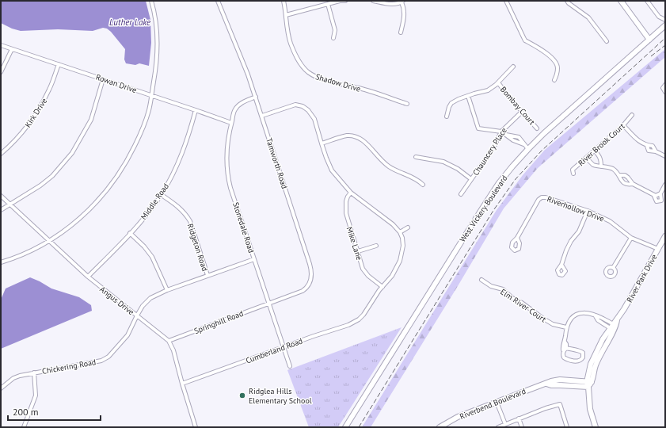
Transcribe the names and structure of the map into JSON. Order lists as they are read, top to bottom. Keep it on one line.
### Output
{"streets":{"main road":["West Vickery Boulevard","River Park Drive","Riverbend Boulevard"],"street":["Shadow Drive","Rowan Drive","Bombay Court","Kirk Drive","River Brook Court","Chauncery Place","Tamworth Road","Middle Road","Riverhollow Drive","Stonedale Road","Mike Lane","Ridgeton Road","Angus Drive","Elm River Court","Springhill Road","Cumberland Road","Chickering Road"]},"crossings":[["Rowan Drive","Kirk Drive"],["Rowan Drive","Middle Road"],["Rowan Drive","Stonedale Road"],["Bombay Court","Chauncery Place"],["Tamworth Road","Stonedale Road"],["Tamworth Road","Springhill Road"],["Middle Road","Ridgeton Road"],["Middle Road","Angus Drive"],["Riverhollow Drive","River Park Drive"],["Stonedale Road","Springhill Road"],["Stonedale Road","Cumberland Road"],["Stonedale Road","Chickering Road"],["Mike Lane","Cumberland Road"],["Ridgeton Road","Chickering Road"],["River Park Drive","Riverbend Boulevard"],["Angus Drive","Springhill Road"],["Angus Drive","Cumberland Road"],["Angus Drive","Chickering Road"]],"water":["Luther Lake"],"places":["Ridglea Hills Elementary School"],"scale_bar":"200 m"}
